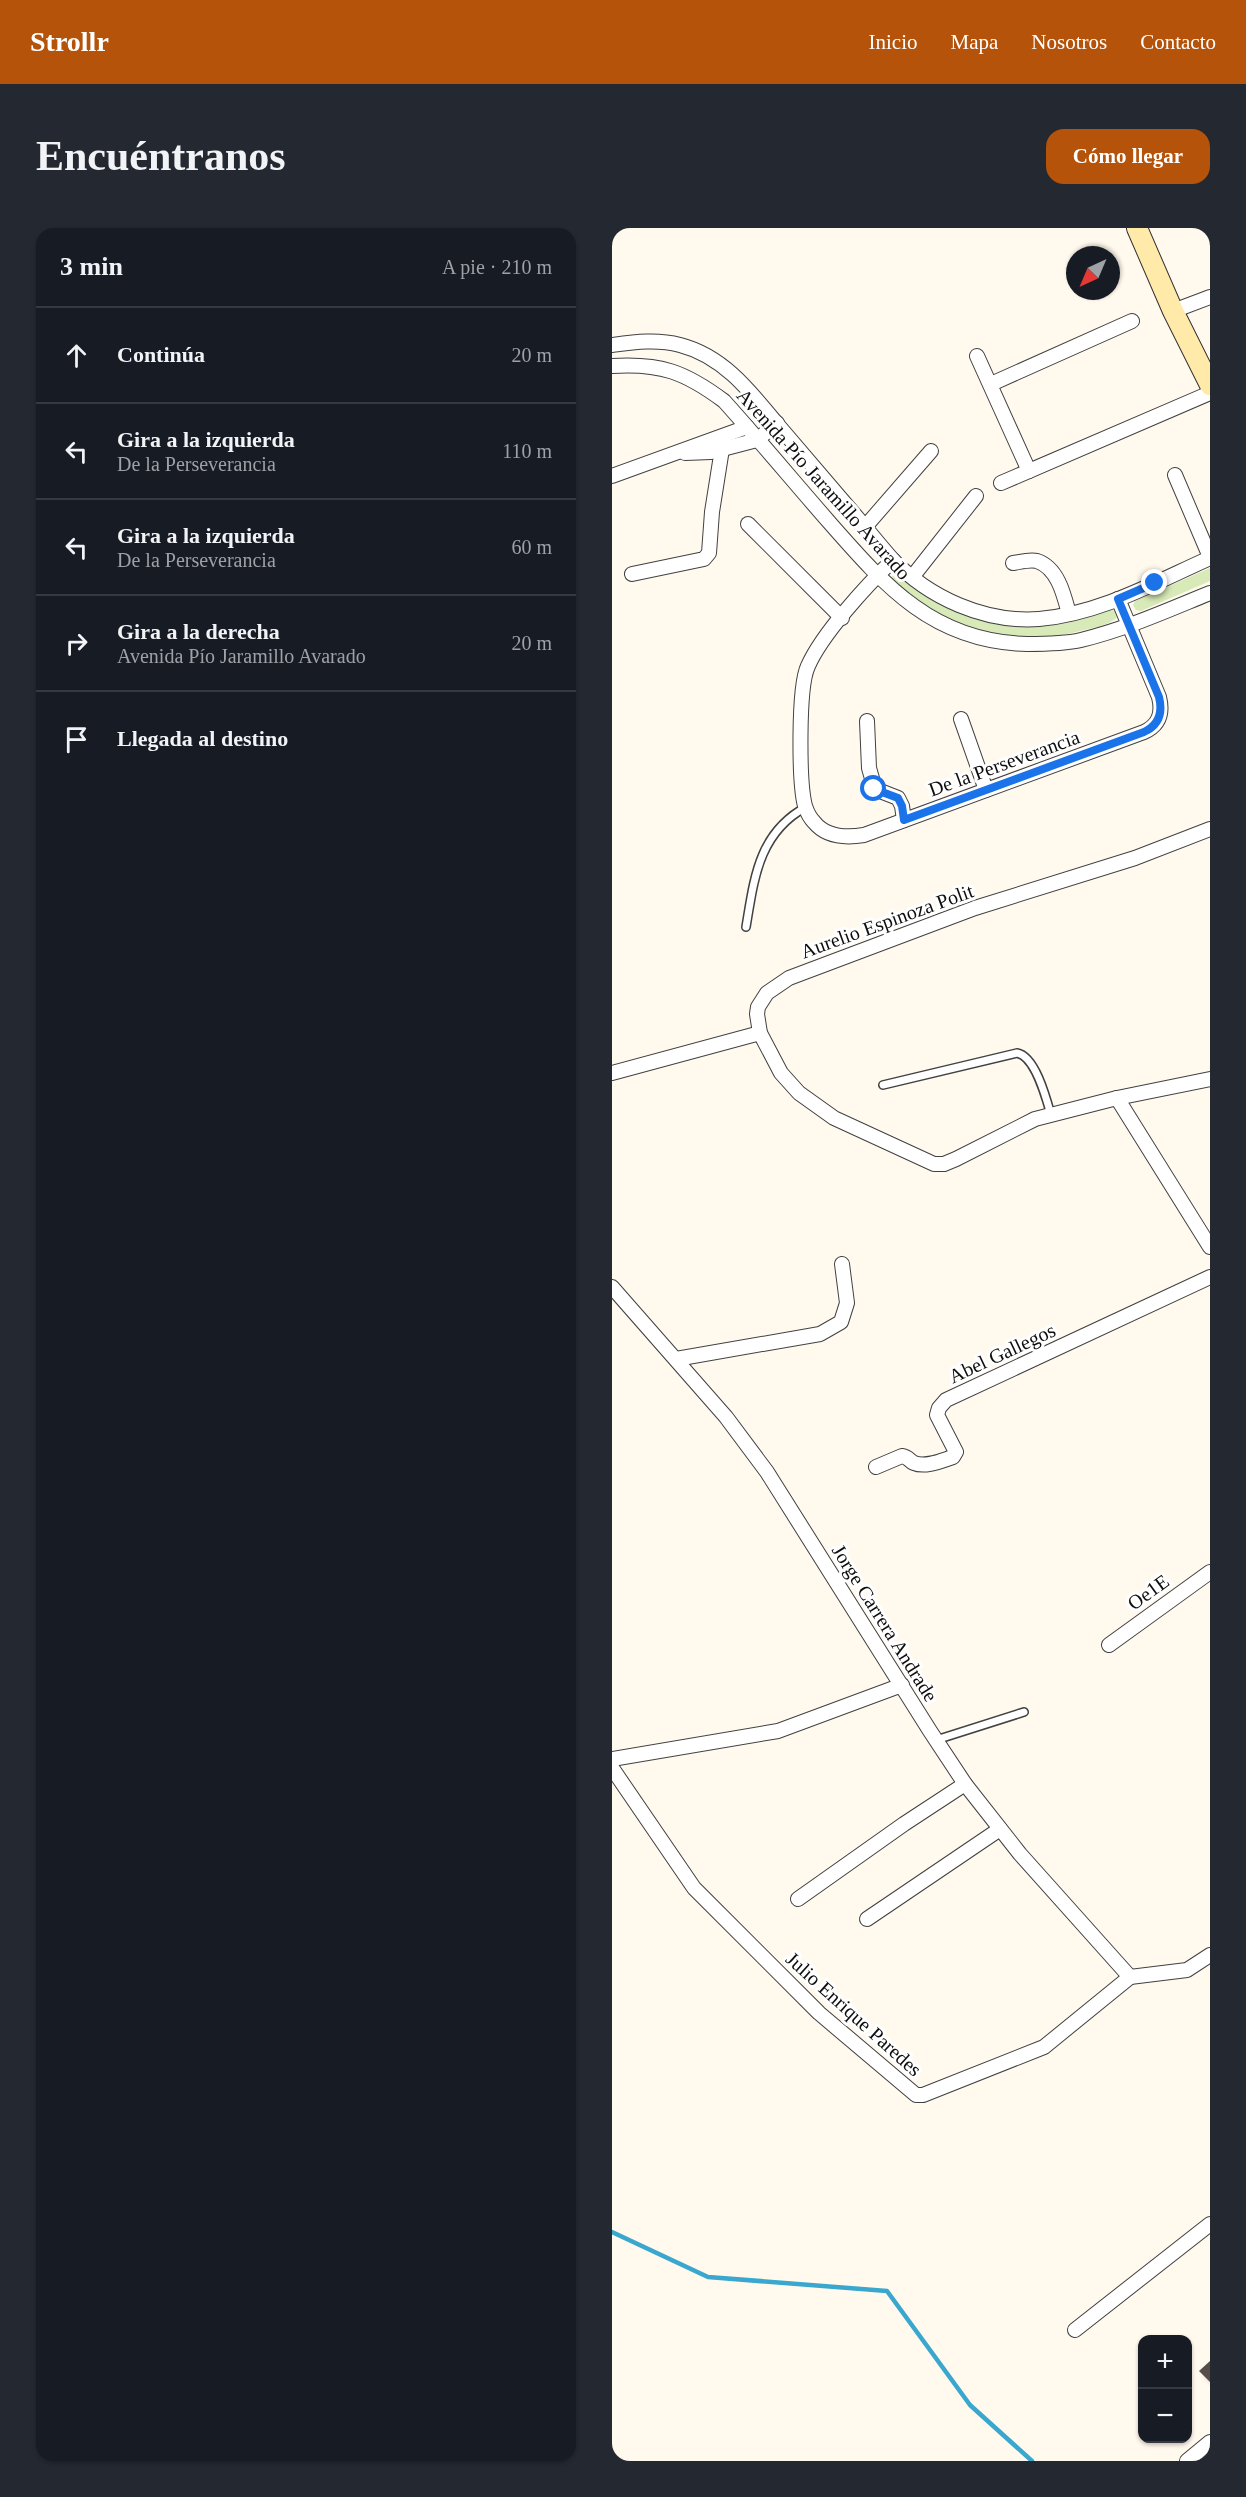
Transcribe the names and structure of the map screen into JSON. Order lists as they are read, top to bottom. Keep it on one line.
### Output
{"streets":{"street":["Avenida Pío Jaramillo Avarado","De la Perseverancia","Aurelio Espinoza Polit","Abel Gallegos","Oe1E","Jorge Carrera Andrade","Julio Enrique Paredes"]},"crossings":[["Avenida Pío Jaramillo Avarado","De la Perseverancia"],["Jorge Carrera Andrade","Julio Enrique Paredes"]],"north":"bottom left","page":{"header":"Strollr","nav":["Inicio","Mapa","Nosotros","Contacto"],"buttons":"Cómo llegar","title":"Encuéntranos","heading":["3 min","A pie · 210 m"],"list":[["Continúa","20 m"],["Gira a la izquierda","De la Perseverancia","110 m"],["Gira a la izquierda","De la Perseverancia","60 m"],["Gira a la derecha","Avenida Pío Jaramillo Avarado","20 m"],"Llegada al destino"],"map_buttons":["+","−"]}}
